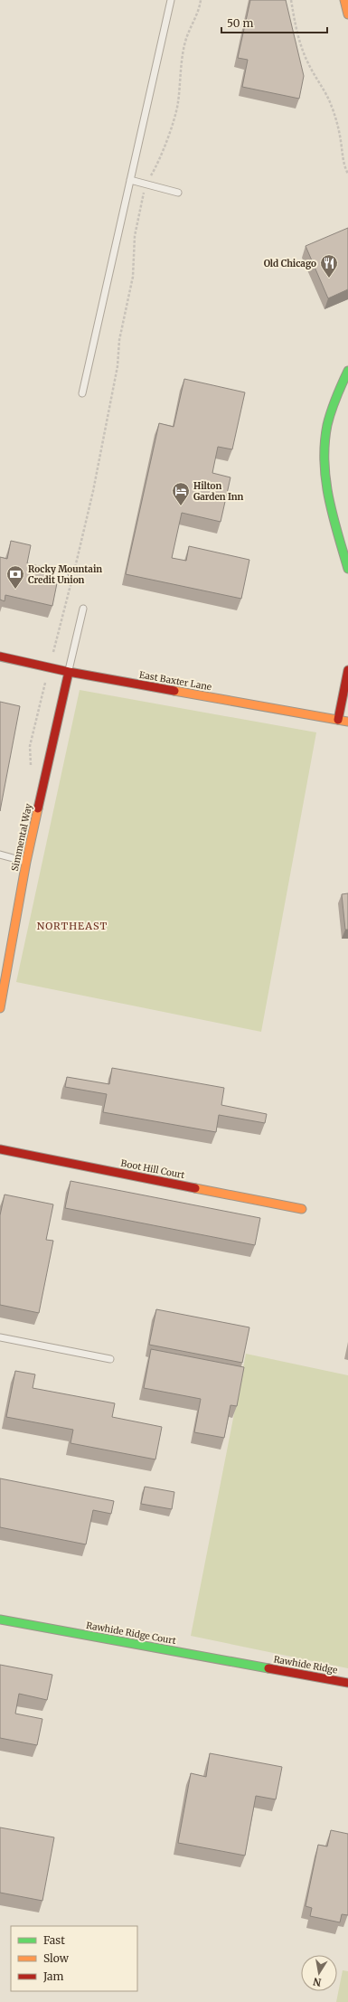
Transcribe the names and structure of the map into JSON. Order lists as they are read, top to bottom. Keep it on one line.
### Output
{"streets":{"street":["East Baxter Lane","Simmental Way","Boot Hill Court","Rawhide Ridge Court","Rawhide Ridge"]},"crossings":[["East Baxter Lane","Simmental Way"],["Rawhide Ridge Court","Rawhide Ridge"]],"districts":["NORTHEAST"],"places":{"restaurant":["Old Chicago"],"hotel":["Hilton Garden Inn"],"bank":["Rocky Mountain Credit Union"]},"legend":["Fast","Slow","Jam"],"scale_bar":"50 m","north":"bottom"}
